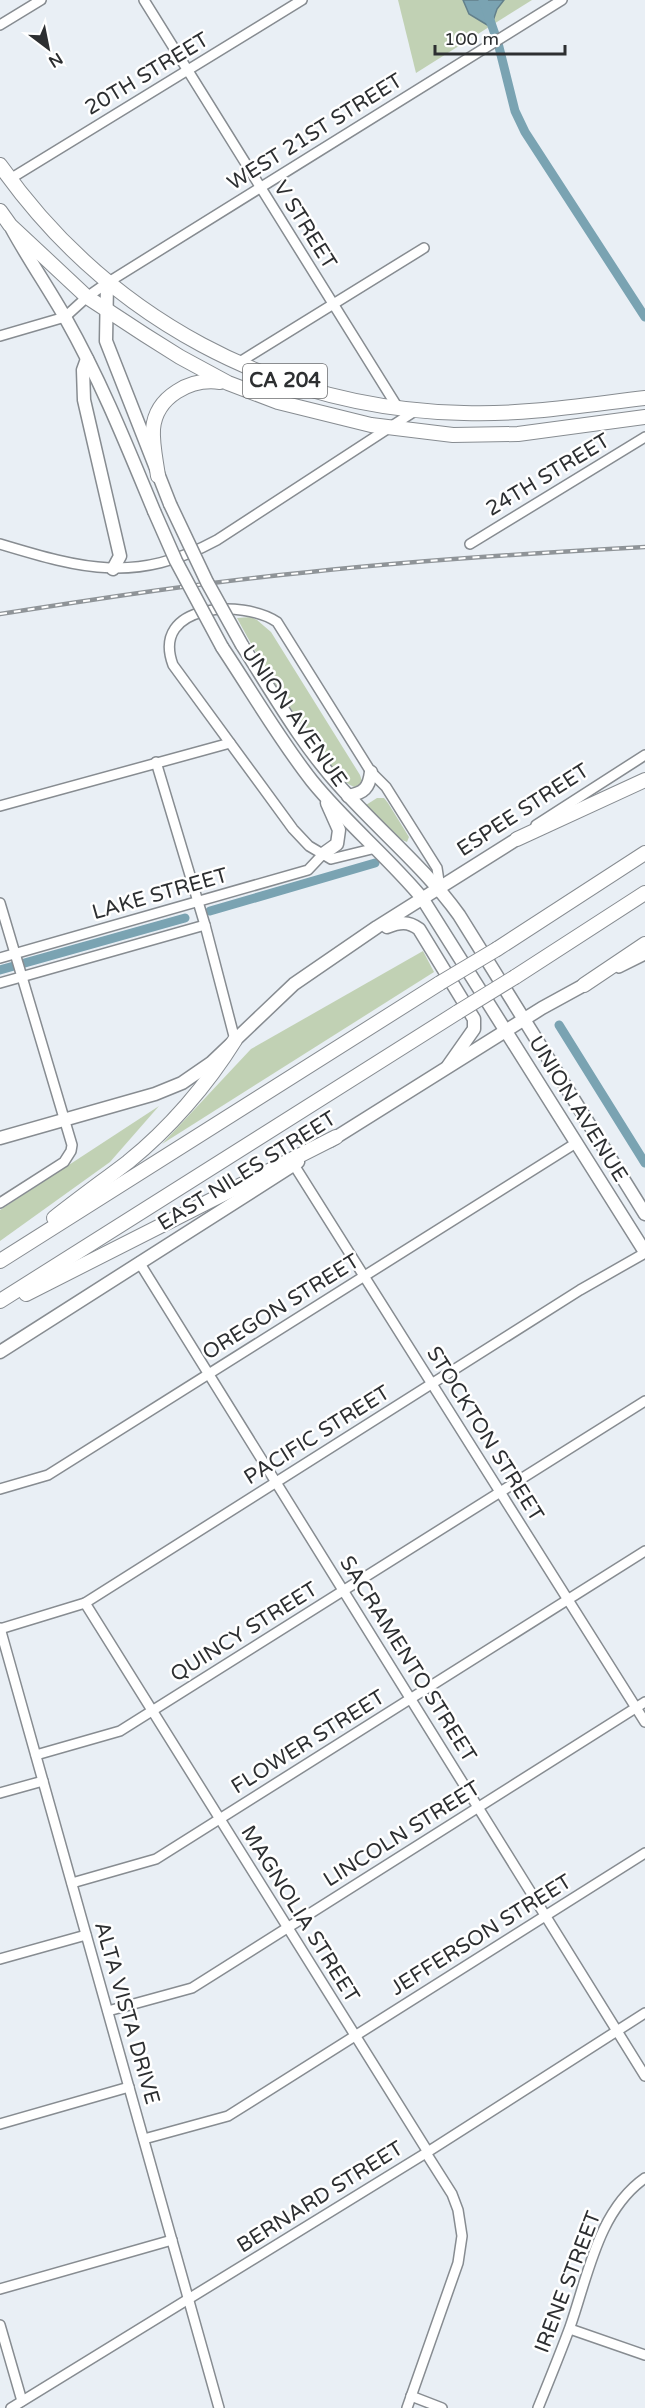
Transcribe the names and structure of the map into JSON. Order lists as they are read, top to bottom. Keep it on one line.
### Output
{"streets":{"highway":["CA 204"],"main road":["UNION AVENUE","ESPEE STREET","EAST NILES STREET"],"street":["20TH STREET","WEST 21ST STREET","V STREET","24TH STREET","LAKE STREET","OREGON STREET","STOCKTON STREET","PACIFIC STREET","QUINCY STREET","SACRAMENTO STREET","FLOWER STREET","LINCOLN STREET","MAGNOLIA STREET","JEFFERSON STREET","ALTA VISTA DRIVE","BERNARD STREET","IRENE STREET"]},"crossings":[["20TH STREET","V STREET"],["20TH STREET","CA 204"],["WEST 21ST STREET","V STREET"],["WEST 21ST STREET","CA 204"],["WEST 21ST STREET","UNION AVENUE"],["V STREET","CA 204"],["CA 204","UNION AVENUE"],["UNION AVENUE","ESPEE STREET"],["UNION AVENUE","EAST NILES STREET"],["UNION AVENUE","OREGON STREET"],["UNION AVENUE","PACIFIC STREET"],["EAST NILES STREET","STOCKTON STREET"],["EAST NILES STREET","SACRAMENTO STREET"],["OREGON STREET","STOCKTON STREET"],["OREGON STREET","SACRAMENTO STREET"],["STOCKTON STREET","PACIFIC STREET"],["STOCKTON STREET","QUINCY STREET"],["STOCKTON STREET","FLOWER STREET"],["STOCKTON STREET","LINCOLN STREET"],["PACIFIC STREET","SACRAMENTO STREET"],["PACIFIC STREET","MAGNOLIA STREET"],["PACIFIC STREET","ALTA VISTA DRIVE"],["QUINCY STREET","SACRAMENTO STREET"],["QUINCY STREET","MAGNOLIA STREET"],["QUINCY STREET","ALTA VISTA DRIVE"],["SACRAMENTO STREET","FLOWER STREET"],["SACRAMENTO STREET","LINCOLN STREET"],["SACRAMENTO STREET","JEFFERSON STREET"],["SACRAMENTO STREET","BERNARD STREET"],["FLOWER STREET","MAGNOLIA STREET"],["FLOWER STREET","ALTA VISTA DRIVE"],["LINCOLN STREET","MAGNOLIA STREET"],["LINCOLN STREET","ALTA VISTA DRIVE"],["MAGNOLIA STREET","JEFFERSON STREET"],["MAGNOLIA STREET","BERNARD STREET"],["JEFFERSON STREET","ALTA VISTA DRIVE"],["ALTA VISTA DRIVE","BERNARD STREET"]],"scale_bar":"100 m","north":"bottom right"}
